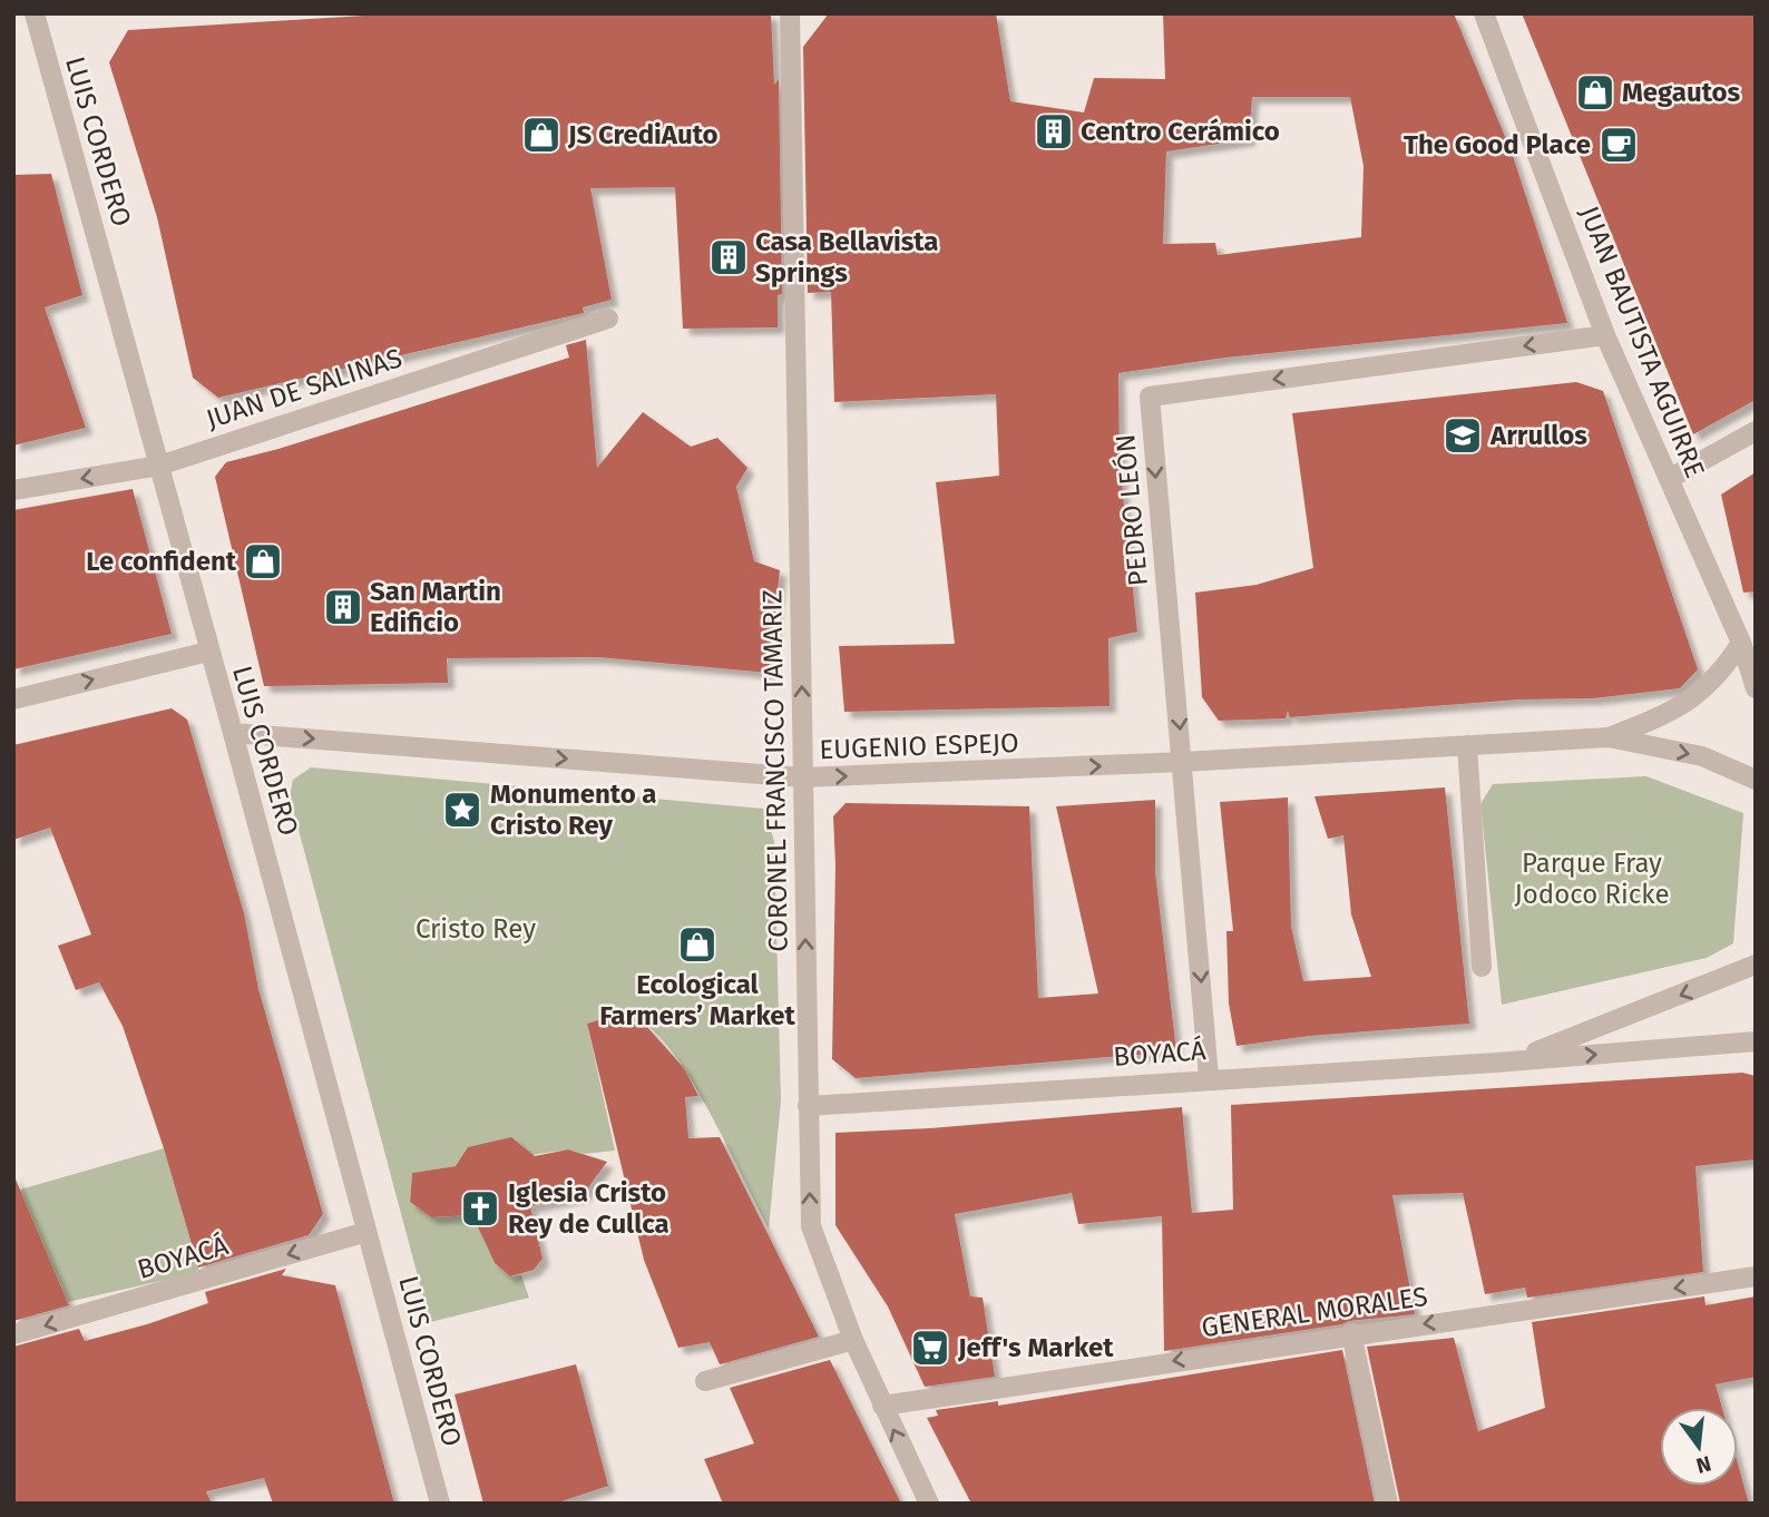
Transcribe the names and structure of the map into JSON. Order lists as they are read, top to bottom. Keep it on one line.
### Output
{"streets":{"street":["LUIS CORDERO","JUAN BAUTISTA AGUIRRE","JUAN DE SALINAS","PEDRO LEÓN","EUGENIO ESPEJO","CORONEL FRANCISCO TAMARIZ","BOYACÁ","GENERAL MORALES"]},"crossings":[["LUIS CORDERO","JUAN DE SALINAS"],["LUIS CORDERO","EUGENIO ESPEJO"],["LUIS CORDERO","BOYACÁ"],["JUAN BAUTISTA AGUIRRE","PEDRO LEÓN"],["JUAN BAUTISTA AGUIRRE","EUGENIO ESPEJO"],["PEDRO LEÓN","EUGENIO ESPEJO"],["PEDRO LEÓN","BOYACÁ"],["EUGENIO ESPEJO","CORONEL FRANCISCO TAMARIZ"],["CORONEL FRANCISCO TAMARIZ","BOYACÁ"],["CORONEL FRANCISCO TAMARIZ","GENERAL MORALES"]],"one_way":["EUGENIO ESPEJO","CORONEL FRANCISCO TAMARIZ","GENERAL MORALES"],"parks":["Parque Fray Jodoco Ricke","Cristo Rey"],"places":{"shop":["Megautos","JS CrediAuto","Le confident","Ecological Farmers’ Market"],"building":["Centro Cerámico","Casa Bellavista Springs","San Martin Edificio"],"cafe":["The Good Place"],"school or university":["Arrullos"],"place":["Monumento a Cristo Rey"],"church":["Iglesia Cristo Rey de Cullca"],"supermarket":["Jeff's Market"]},"north":"bottom"}
